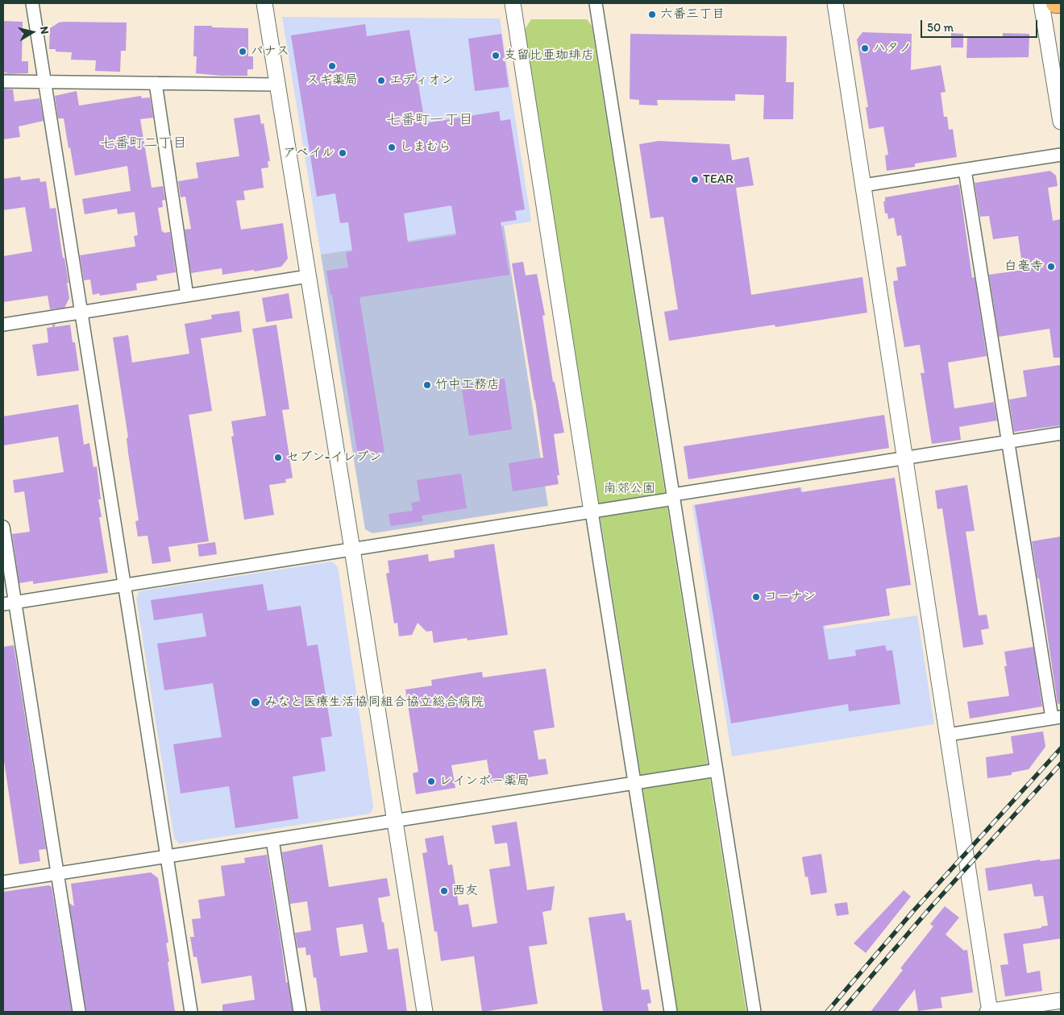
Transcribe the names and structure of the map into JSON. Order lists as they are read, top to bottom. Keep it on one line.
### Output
{"districts":["七番町一丁目","七番町二丁目"],"parks":["南郊公園"],"places":["六番三丁目","ハタノ","パナス","支留比亜珈琲店","スギ薬局","エディオン","しまむら","アベイル","TEAR","白毫寺","竹中工務店","セブン-イレブン","コーナン","みなと医療生活協同組合協立総合病院","レインボー薬局","西友"],"scale_bar":"50 m","north":"right"}
